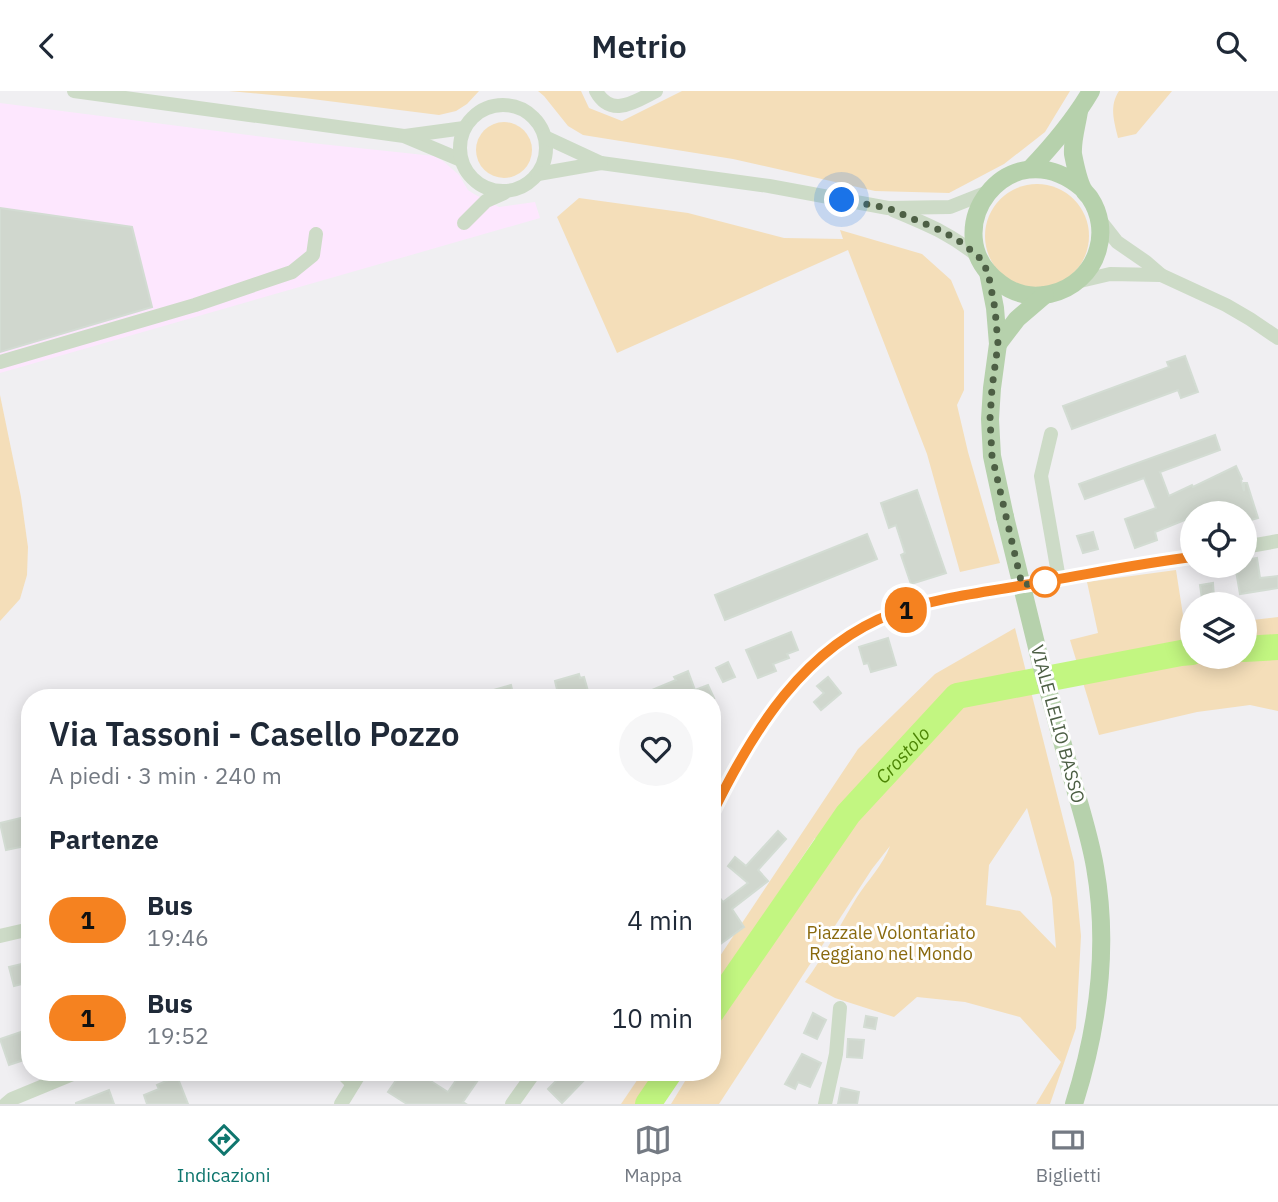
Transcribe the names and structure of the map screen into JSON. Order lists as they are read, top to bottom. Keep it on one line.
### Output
{"streets":{"main road":["VIALE LELIO BASSO"]},"water":["Crostolo"],"parks":["Piazzale Volontariato Reggiano nel Mondo"],"lines":["bus line 1"],"page":{"header":"Metrio","on_map":"1","heading":[["Via Tassoni - Casello Pozzo","A piedi · 3 min · 240 m"],"Partenze"],"list":[{"mark":"1","name":"Bus","note":"19:46","value":"4 min"},{"mark":"1","name":"Bus","note":"19:52","value":"10 min"}],"tabs":["Indicazioni","Mappa","Biglietti"]}}
